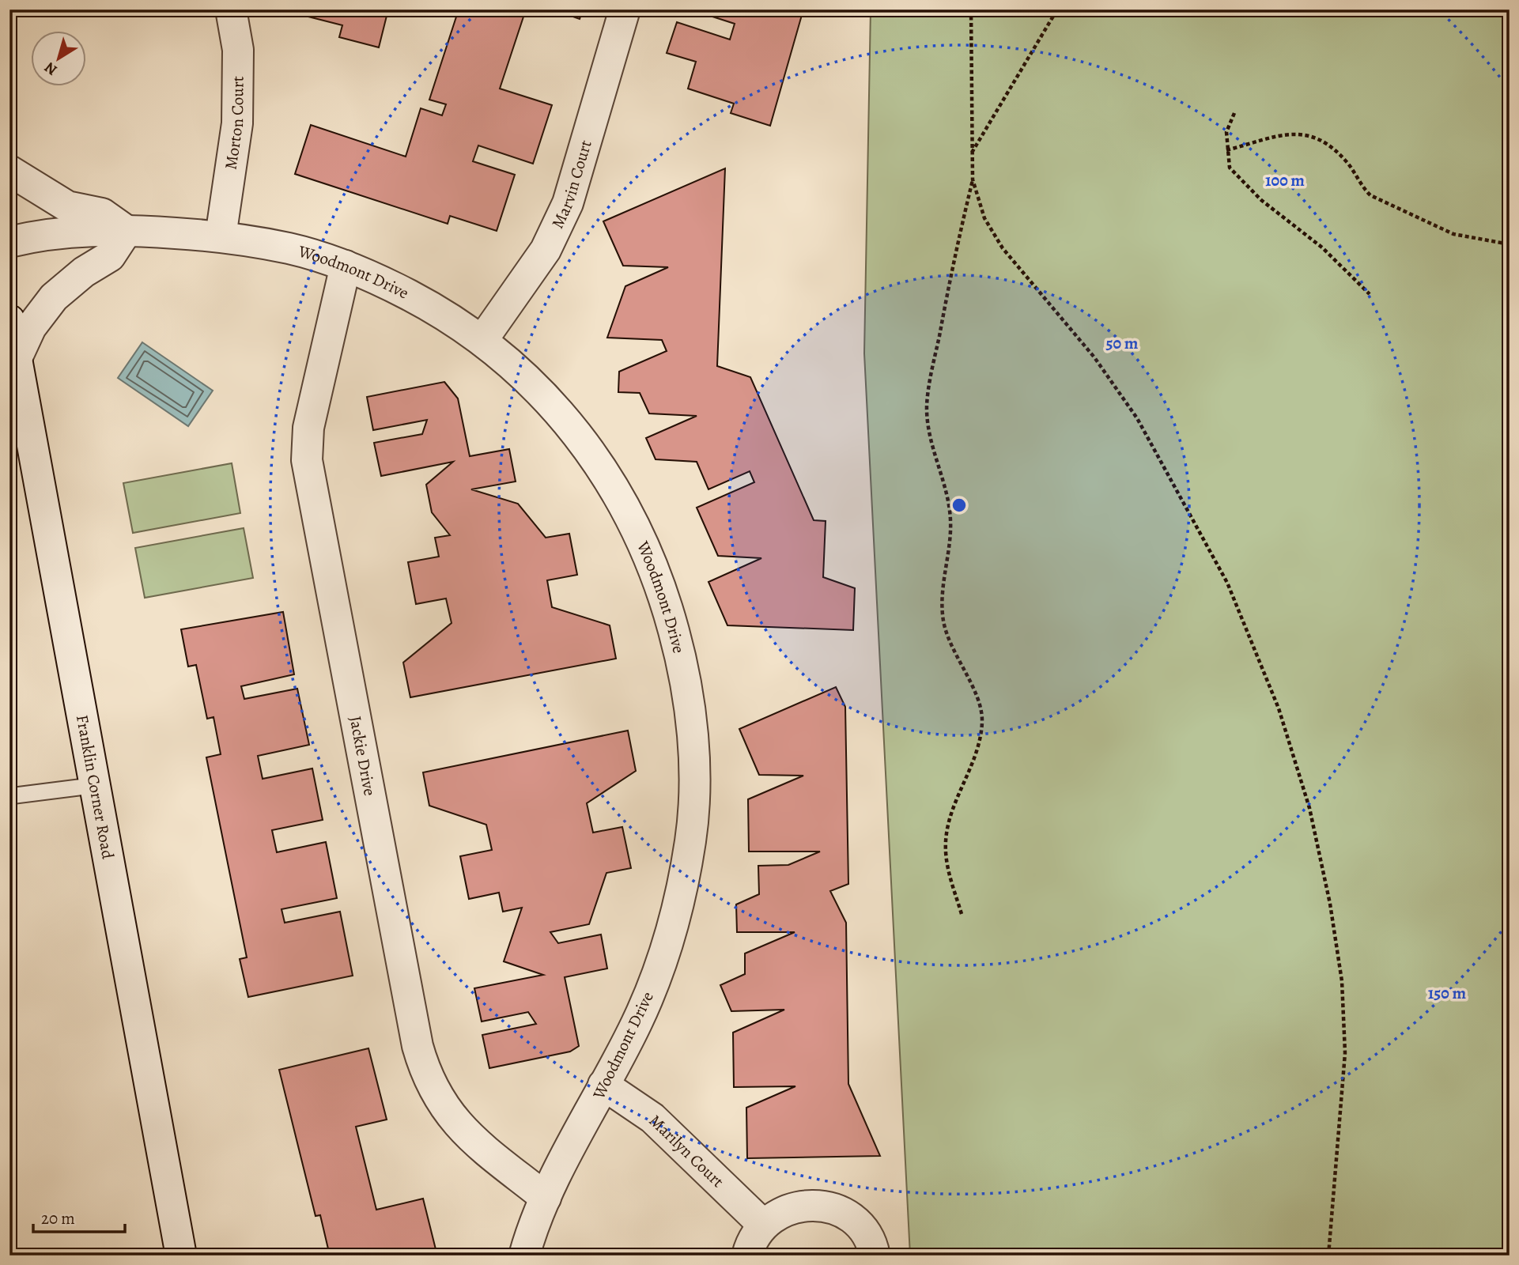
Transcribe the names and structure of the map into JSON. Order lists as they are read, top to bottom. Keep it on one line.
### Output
{"streets":{"street":["Morton Court","Marvin Court","Woodmont Drive","Jackie Drive","Franklin Corner Road","Marilyn Court"]},"crossings":[["Morton Court","Woodmont Drive"],["Marvin Court","Woodmont Drive"],["Woodmont Drive","Jackie Drive"],["Woodmont Drive","Marilyn Court"]],"scale_bar":"20 m","north":"bottom left","rings":["100 m","50 m","150 m"]}
